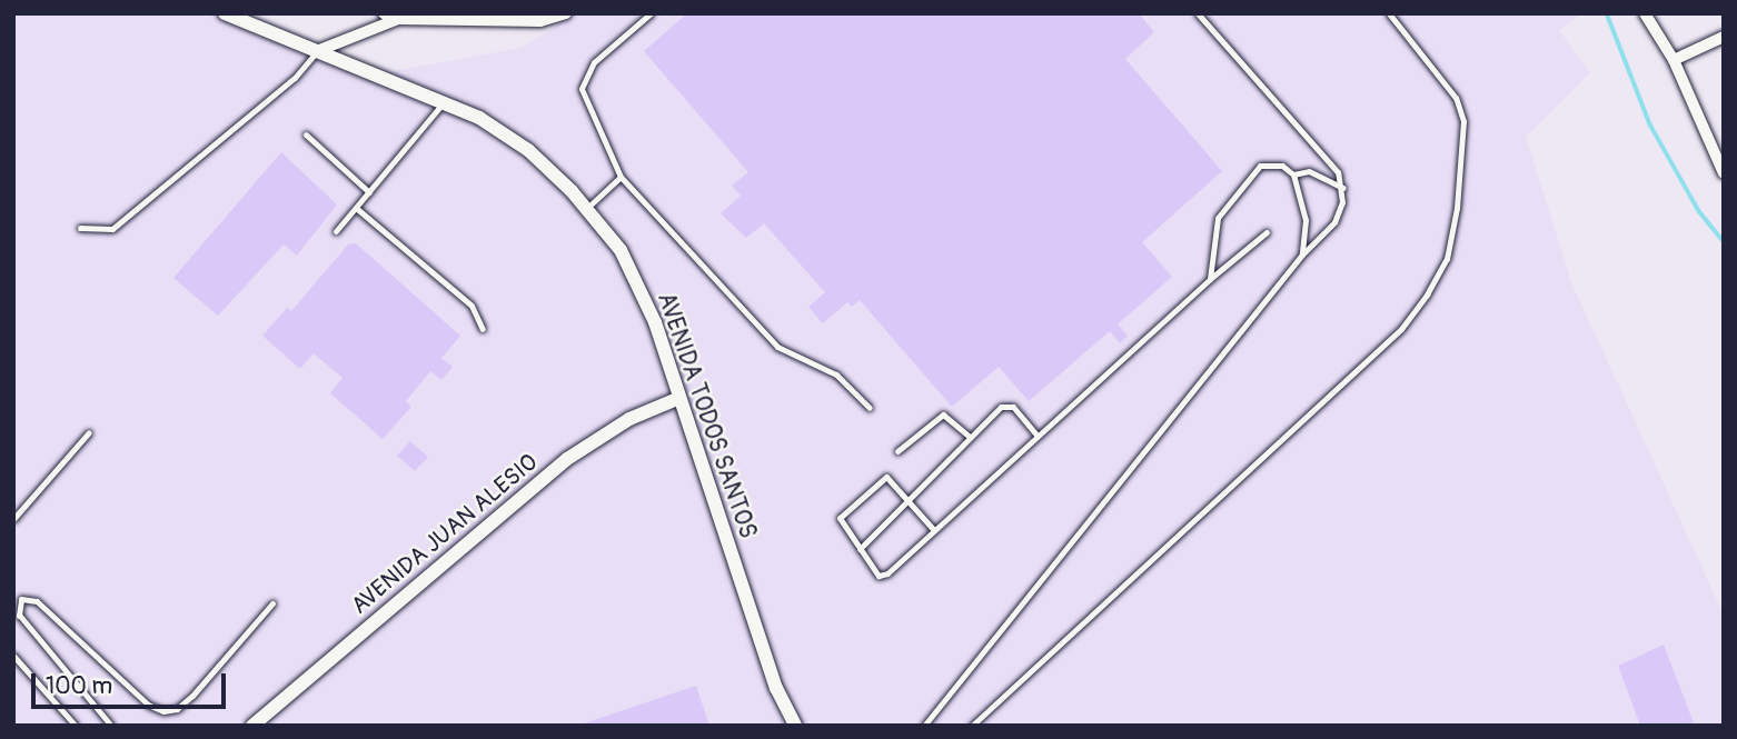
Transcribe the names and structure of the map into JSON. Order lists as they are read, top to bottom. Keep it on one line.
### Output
{"streets":{"street":["AVENIDA TODOS SANTOS","AVENIDA JUAN ALESIO"]},"crossings":[["AVENIDA TODOS SANTOS","AVENIDA JUAN ALESIO"]],"scale_bar":"100 m"}
